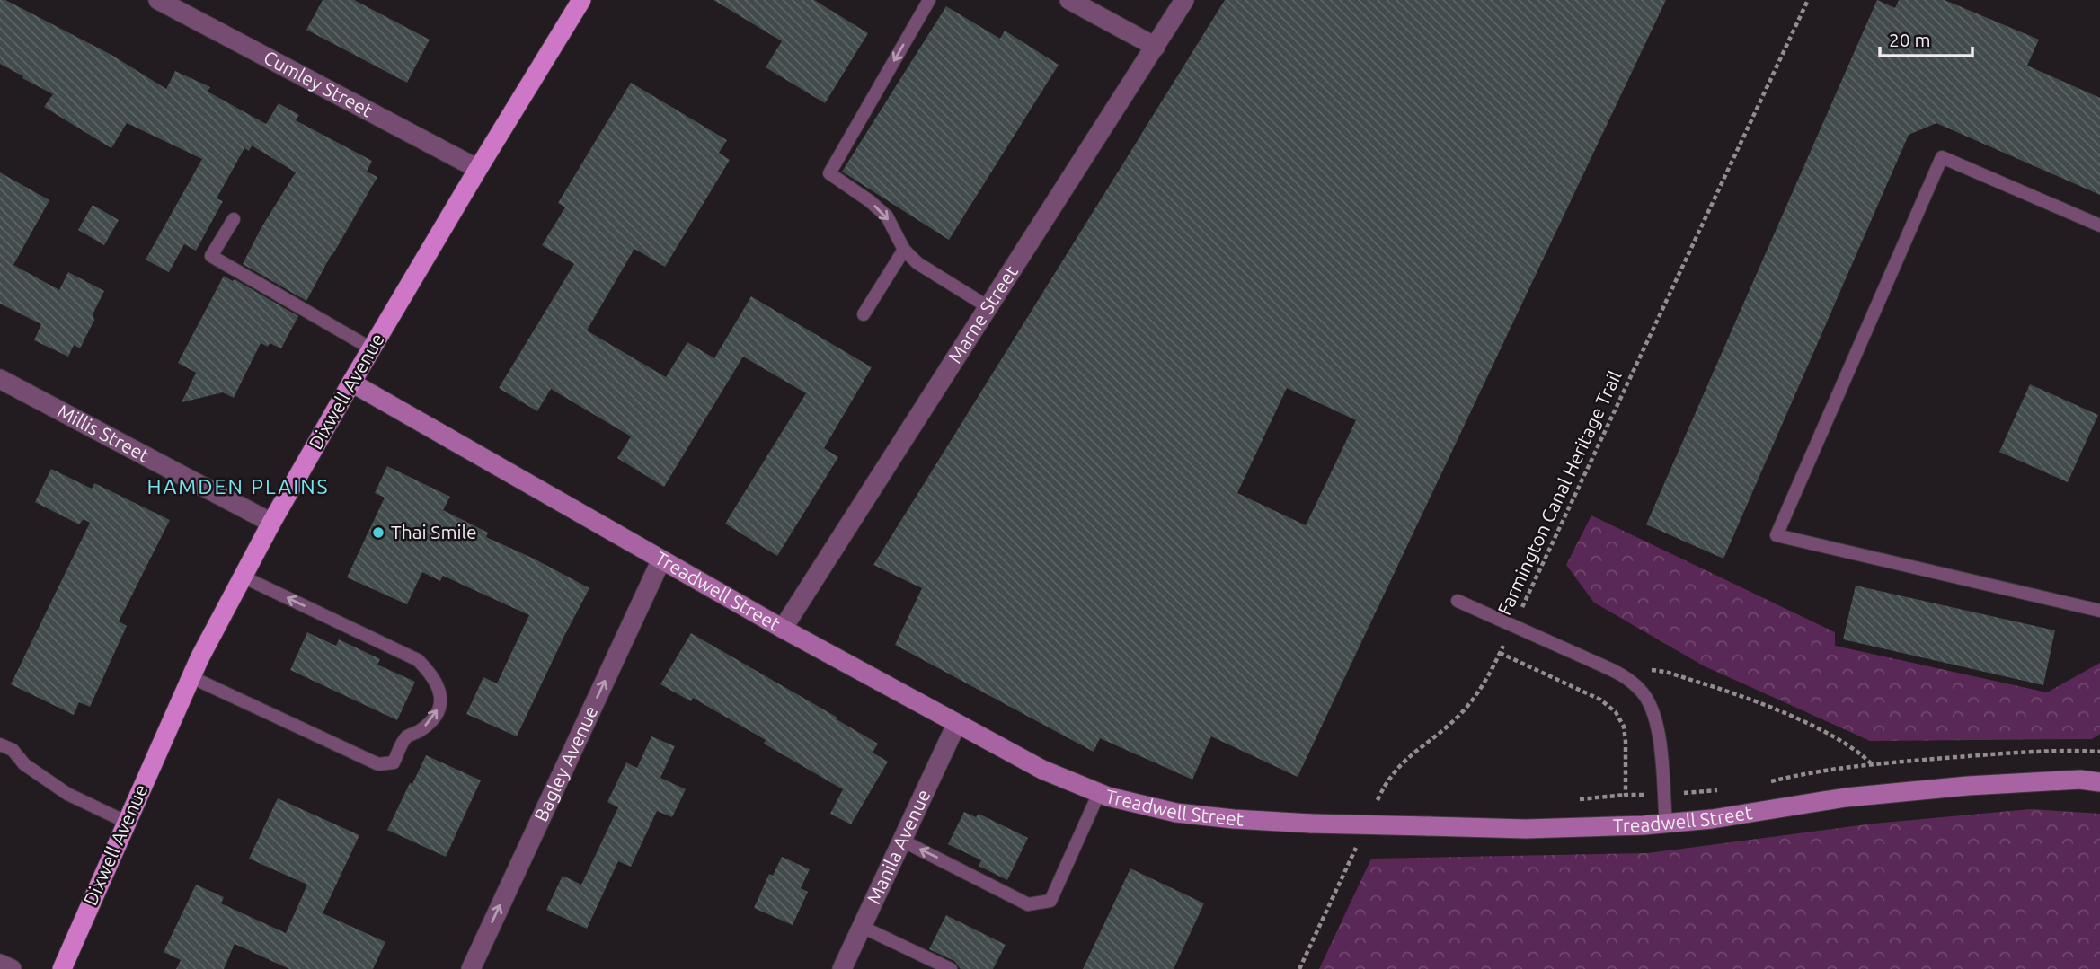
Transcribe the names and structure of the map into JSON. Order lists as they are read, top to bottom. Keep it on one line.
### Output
{"streets":{"main road":["Dixwell Avenue"],"street":["Cumley Street","Marne Street","Millis Street","Treadwell Street","Bagley Avenue","Manila Avenue"],"path":["Farmington Canal Heritage Trail"]},"crossings":[["Cumley Street","Dixwell Avenue"],["Marne Street","Treadwell Street"],["Dixwell Avenue","Millis Street"],["Dixwell Avenue","Treadwell Street"],["Treadwell Street","Bagley Avenue"],["Treadwell Street","Manila Avenue"]],"one_way":["Bagley Avenue"],"districts":["HAMDEN PLAINS"],"places":["Thai Smile"],"scale_bar":"20 m"}
